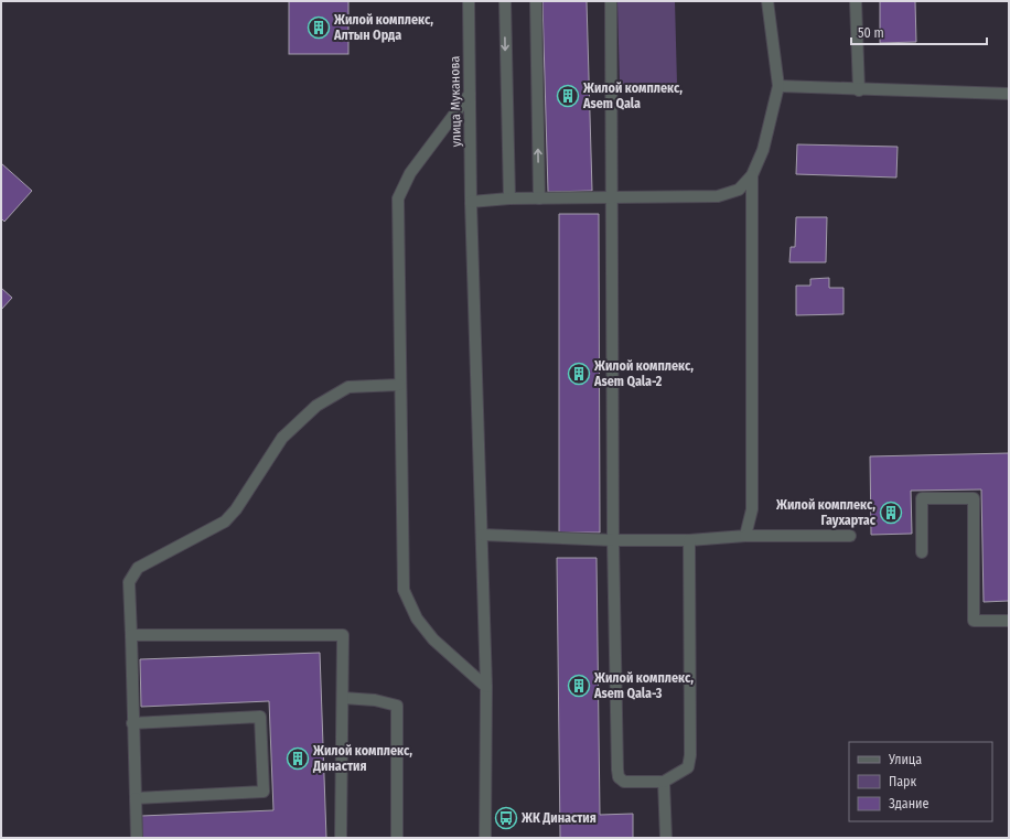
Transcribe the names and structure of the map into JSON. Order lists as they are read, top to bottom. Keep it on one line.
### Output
{"streets":{"street":["улица Муканова"]},"places":{"building":["Жилой комплекс, Алтын Орда","Жилой комплекс, Asem Qala","Жилой комплекс, Asem Qala-2","Жилой комплекс, Гаухартас","Жилой комплекс, Asem Qala-3","Жилой комплекс, Династия"],"bus stop":["ЖК Династия"]},"legend":["Улица","Парк","Здание"],"scale_bar":"50 m"}
